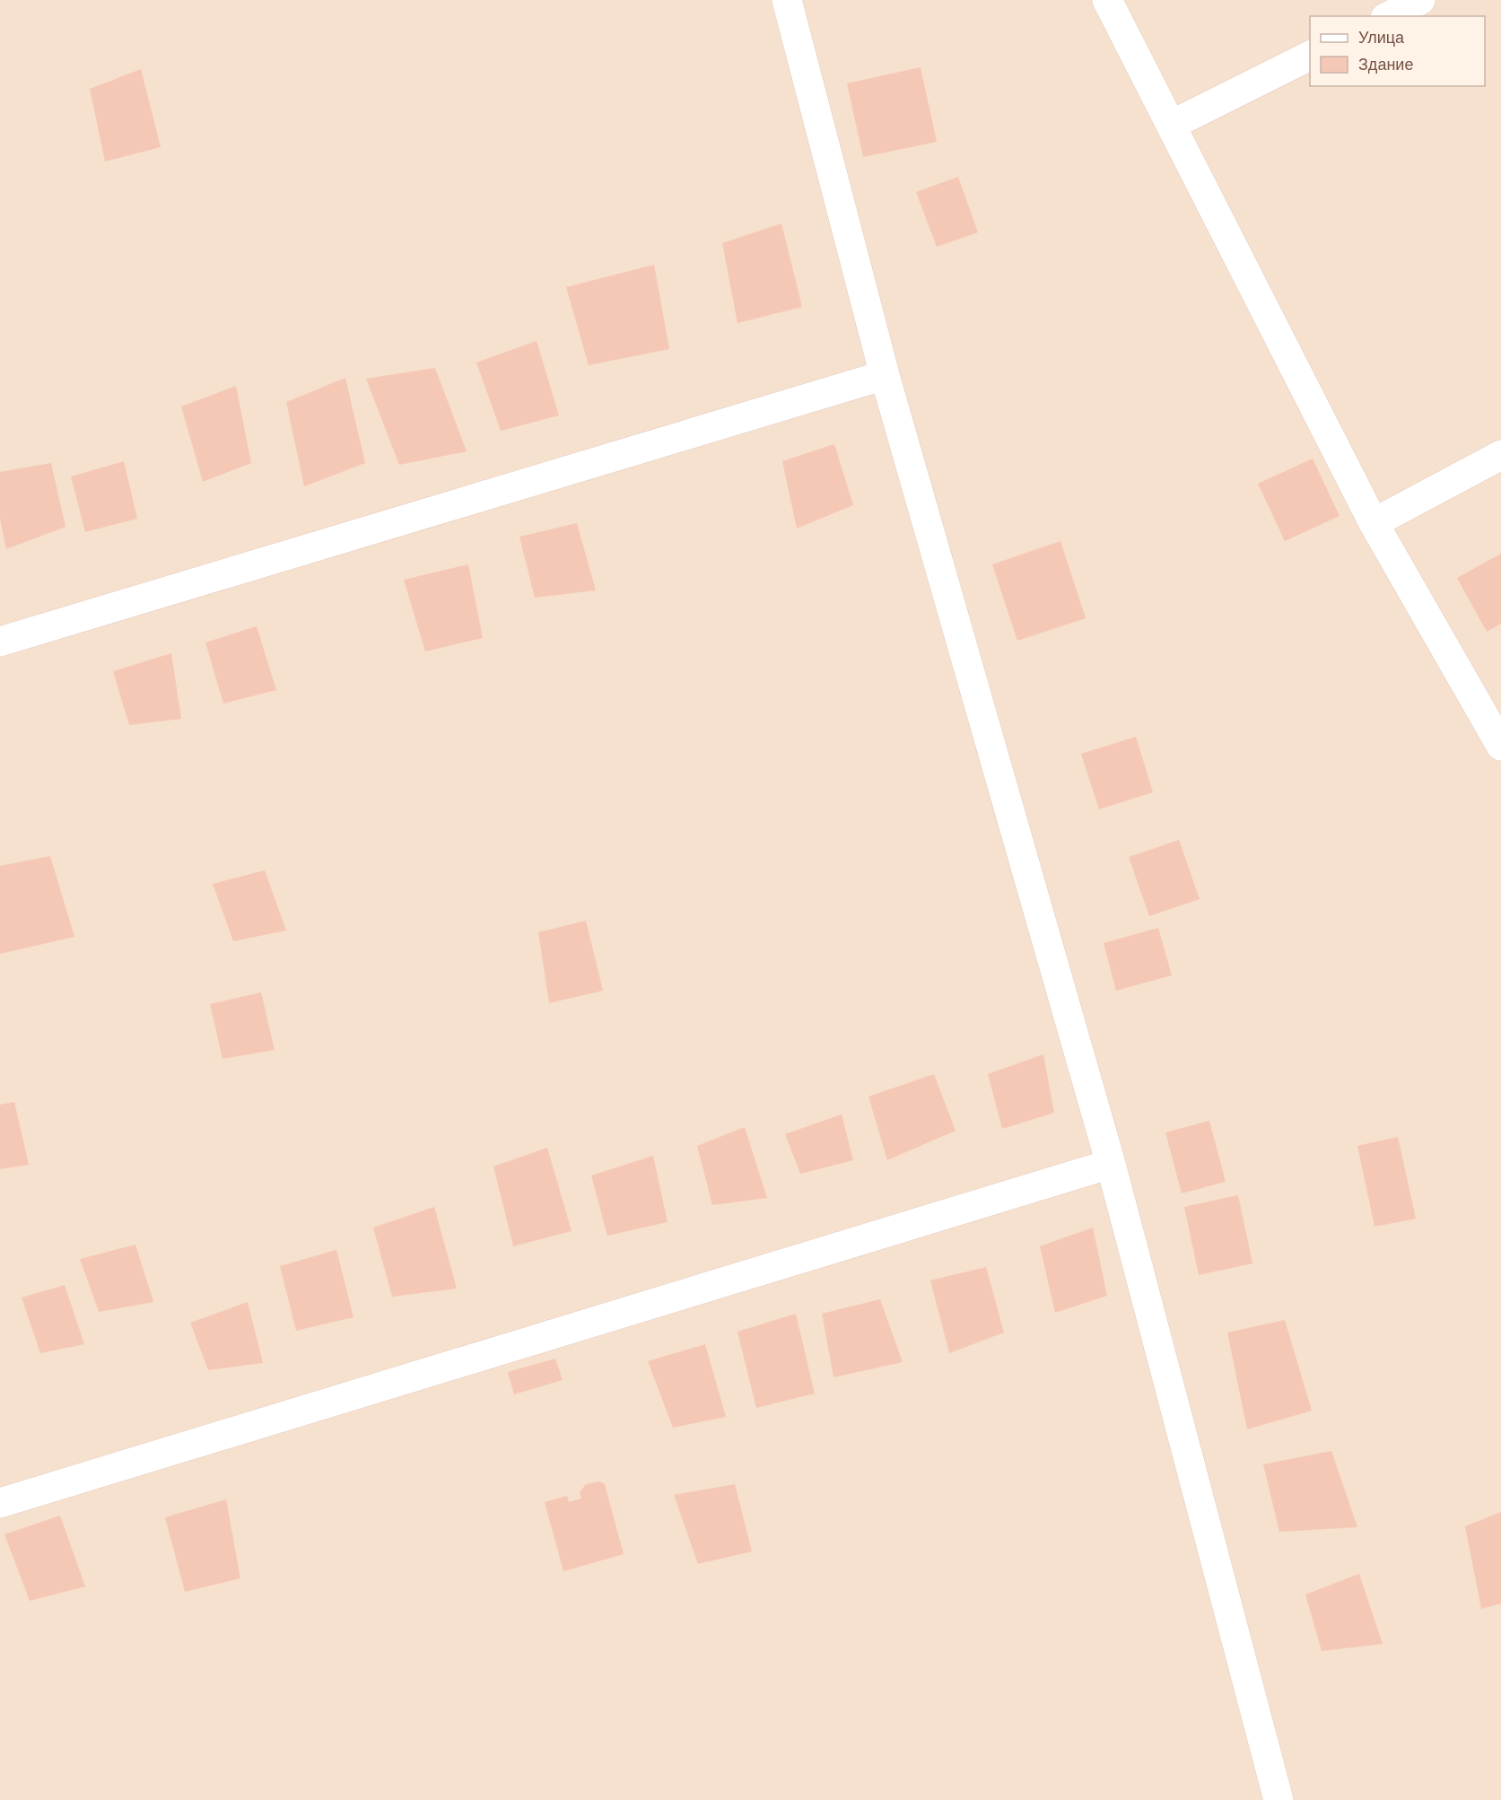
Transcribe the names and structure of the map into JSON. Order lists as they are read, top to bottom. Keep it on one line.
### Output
{"legend":["Улица","Здание"]}
